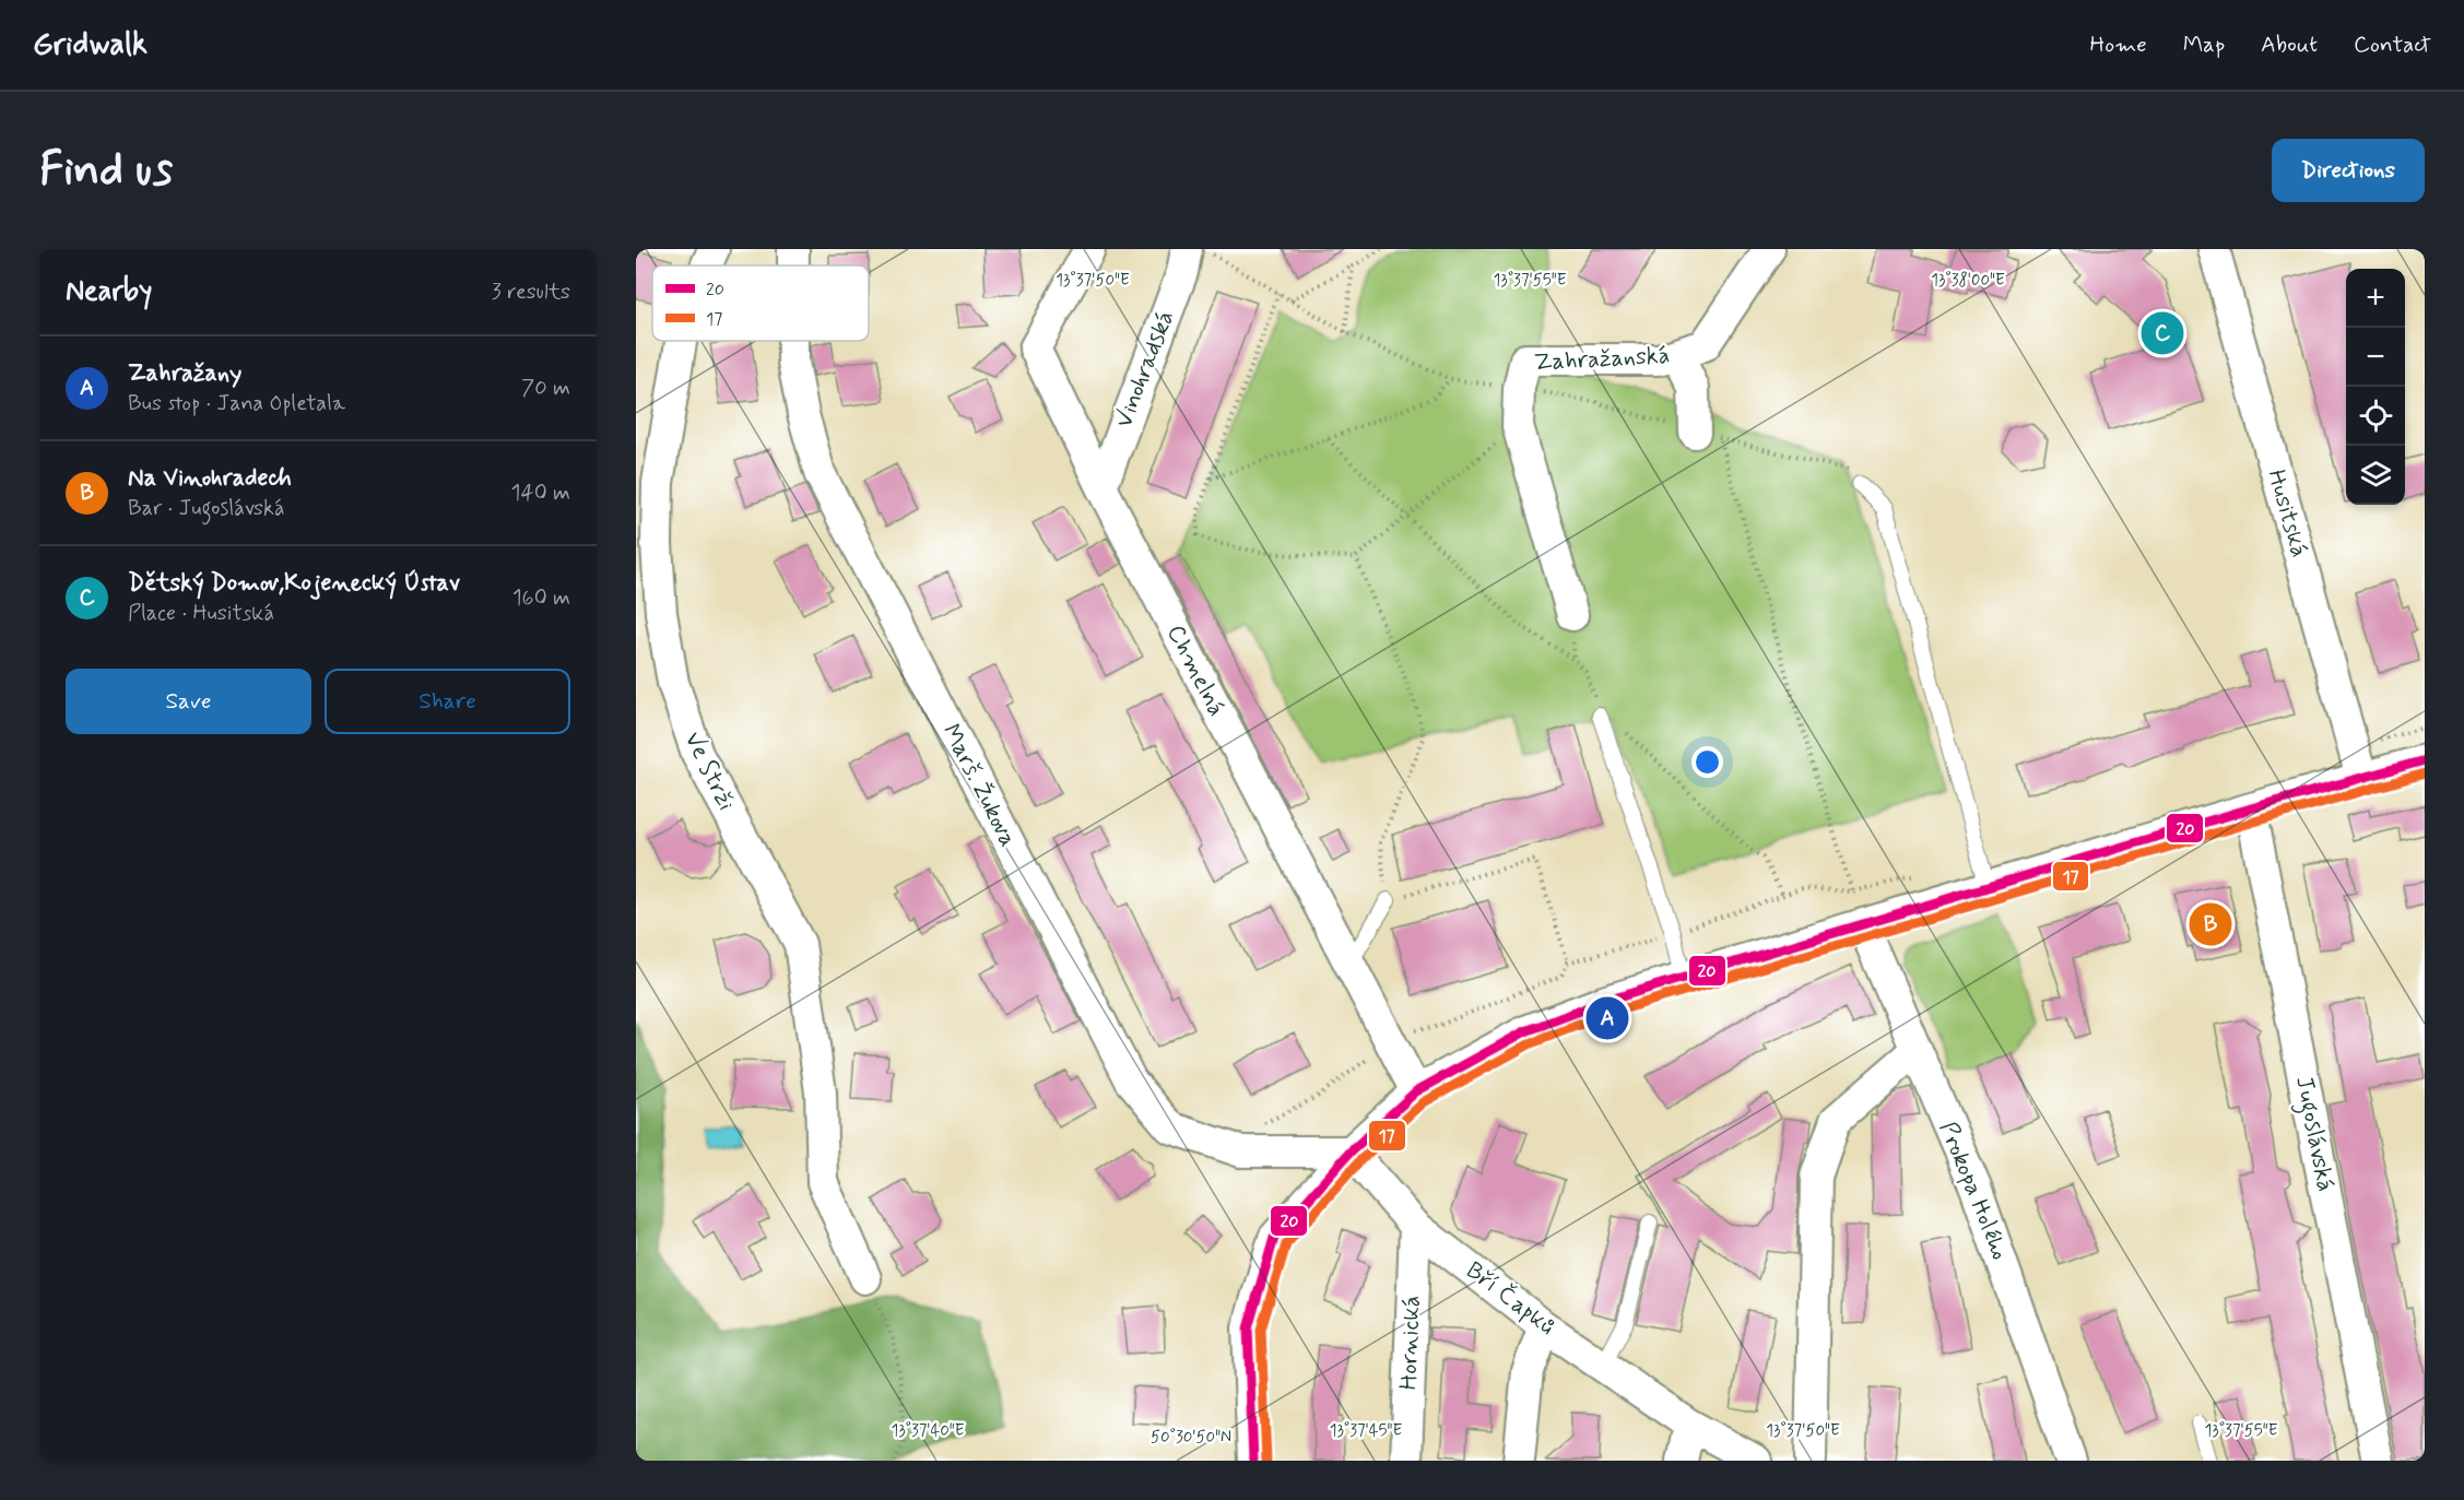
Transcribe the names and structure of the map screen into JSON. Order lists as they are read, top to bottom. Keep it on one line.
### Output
{"streets":{"street":["Zahražanská","Vinohradská","Husitská","Chmelná","Ve Strži","Marš. Žukova","Jugoslávská","Prokopa Holého","Bří Čapků","Hornická"]},"crossings":[["Vinohradská","Chmelná"],["Marš. Žukova","Bří Čapků"],["Bří Čapků","Hornická"]],"lines":["transit line 20","transit line 17"],"legend":["20","17"],"page":{"header":"Gridwalk","nav":["Home","Map","About","Contact"],"buttons":["Directions",["Save","Share"]],"title":"Find us","heading":["Nearby","3 results"],"map_buttons":["+","−"],"pins":["C","B","A"],"list":[{"mark":"A","name":"Zahražany","note":"Bus stop · Jana Opletala","value":"70 m"},{"mark":"B","name":"Na Vinohradech","note":"Bar · Jugoslávská","value":"140 m"},{"mark":"C","name":"Dětský Domov,Kojenecký Ústav","note":"Place · Husitská","value":"160 m"}]},"coordinates":["13°37'50\"E","13°37'55\"E","13°38'00\"E","13°37'40\"E","13°37'45\"E","50°30'50\"N"]}
